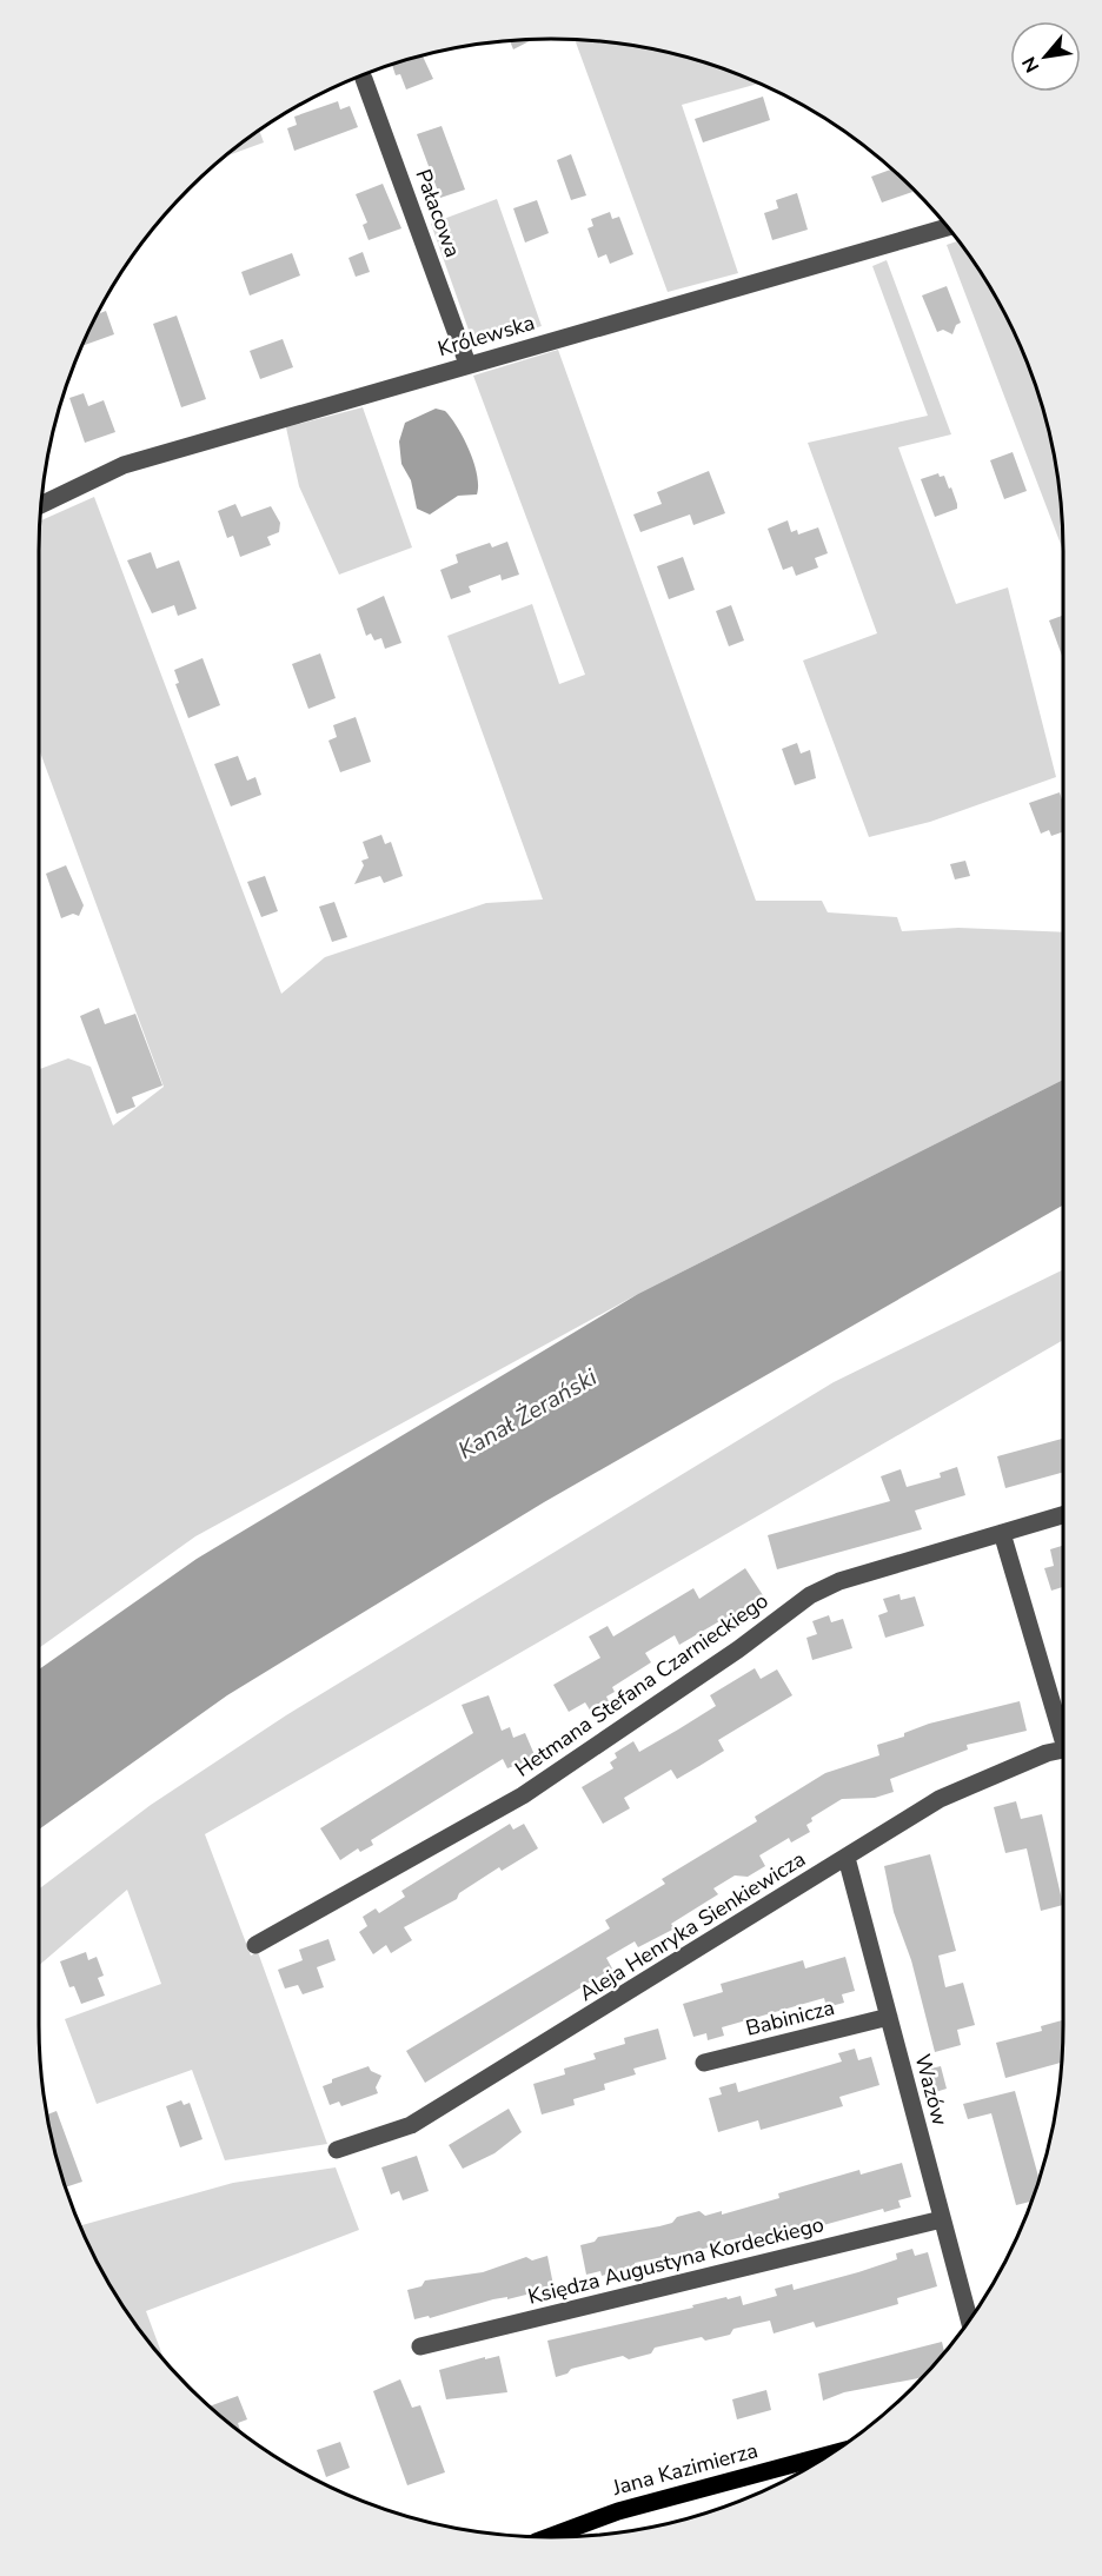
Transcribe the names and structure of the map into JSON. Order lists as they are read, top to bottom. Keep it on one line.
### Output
{"streets":{"main road":["Jana Kazimierza"],"street":["Pałacowa","Królewska","Hetmana Stefana Czarnieckiego","Aleja Henryka Sienkiewicza","Babinicza","Wazów","Księdza Augustyna Kordeckiego"]},"crossings":[["Pałacowa","Królewska"],["Aleja Henryka Sienkiewicza","Wazów"],["Babinicza","Wazów"],["Wazów","Księdza Augustyna Kordeckiego"]],"water":["Kanał Żerański"],"north":"bottom left"}
